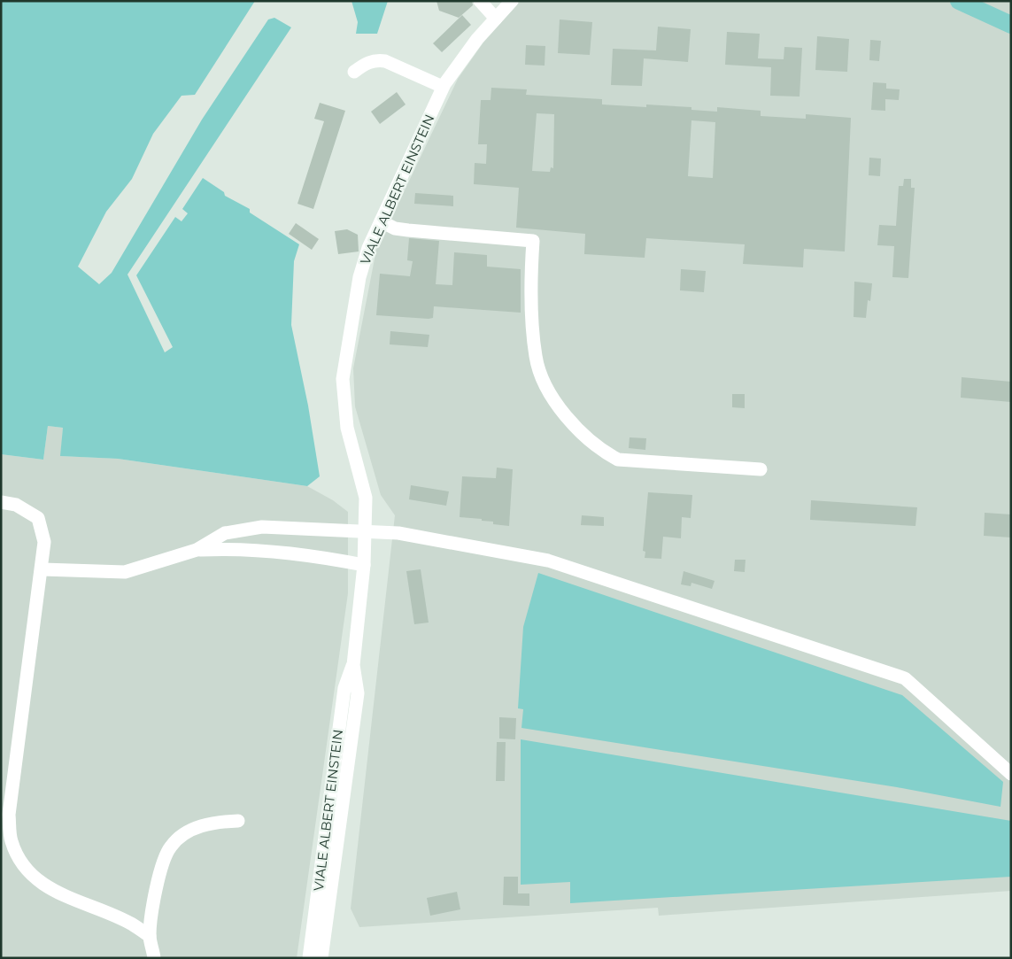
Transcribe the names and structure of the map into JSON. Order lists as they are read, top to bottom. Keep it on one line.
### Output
{"streets":{"street":["VIALE ALBERT EINSTEIN"]}}
